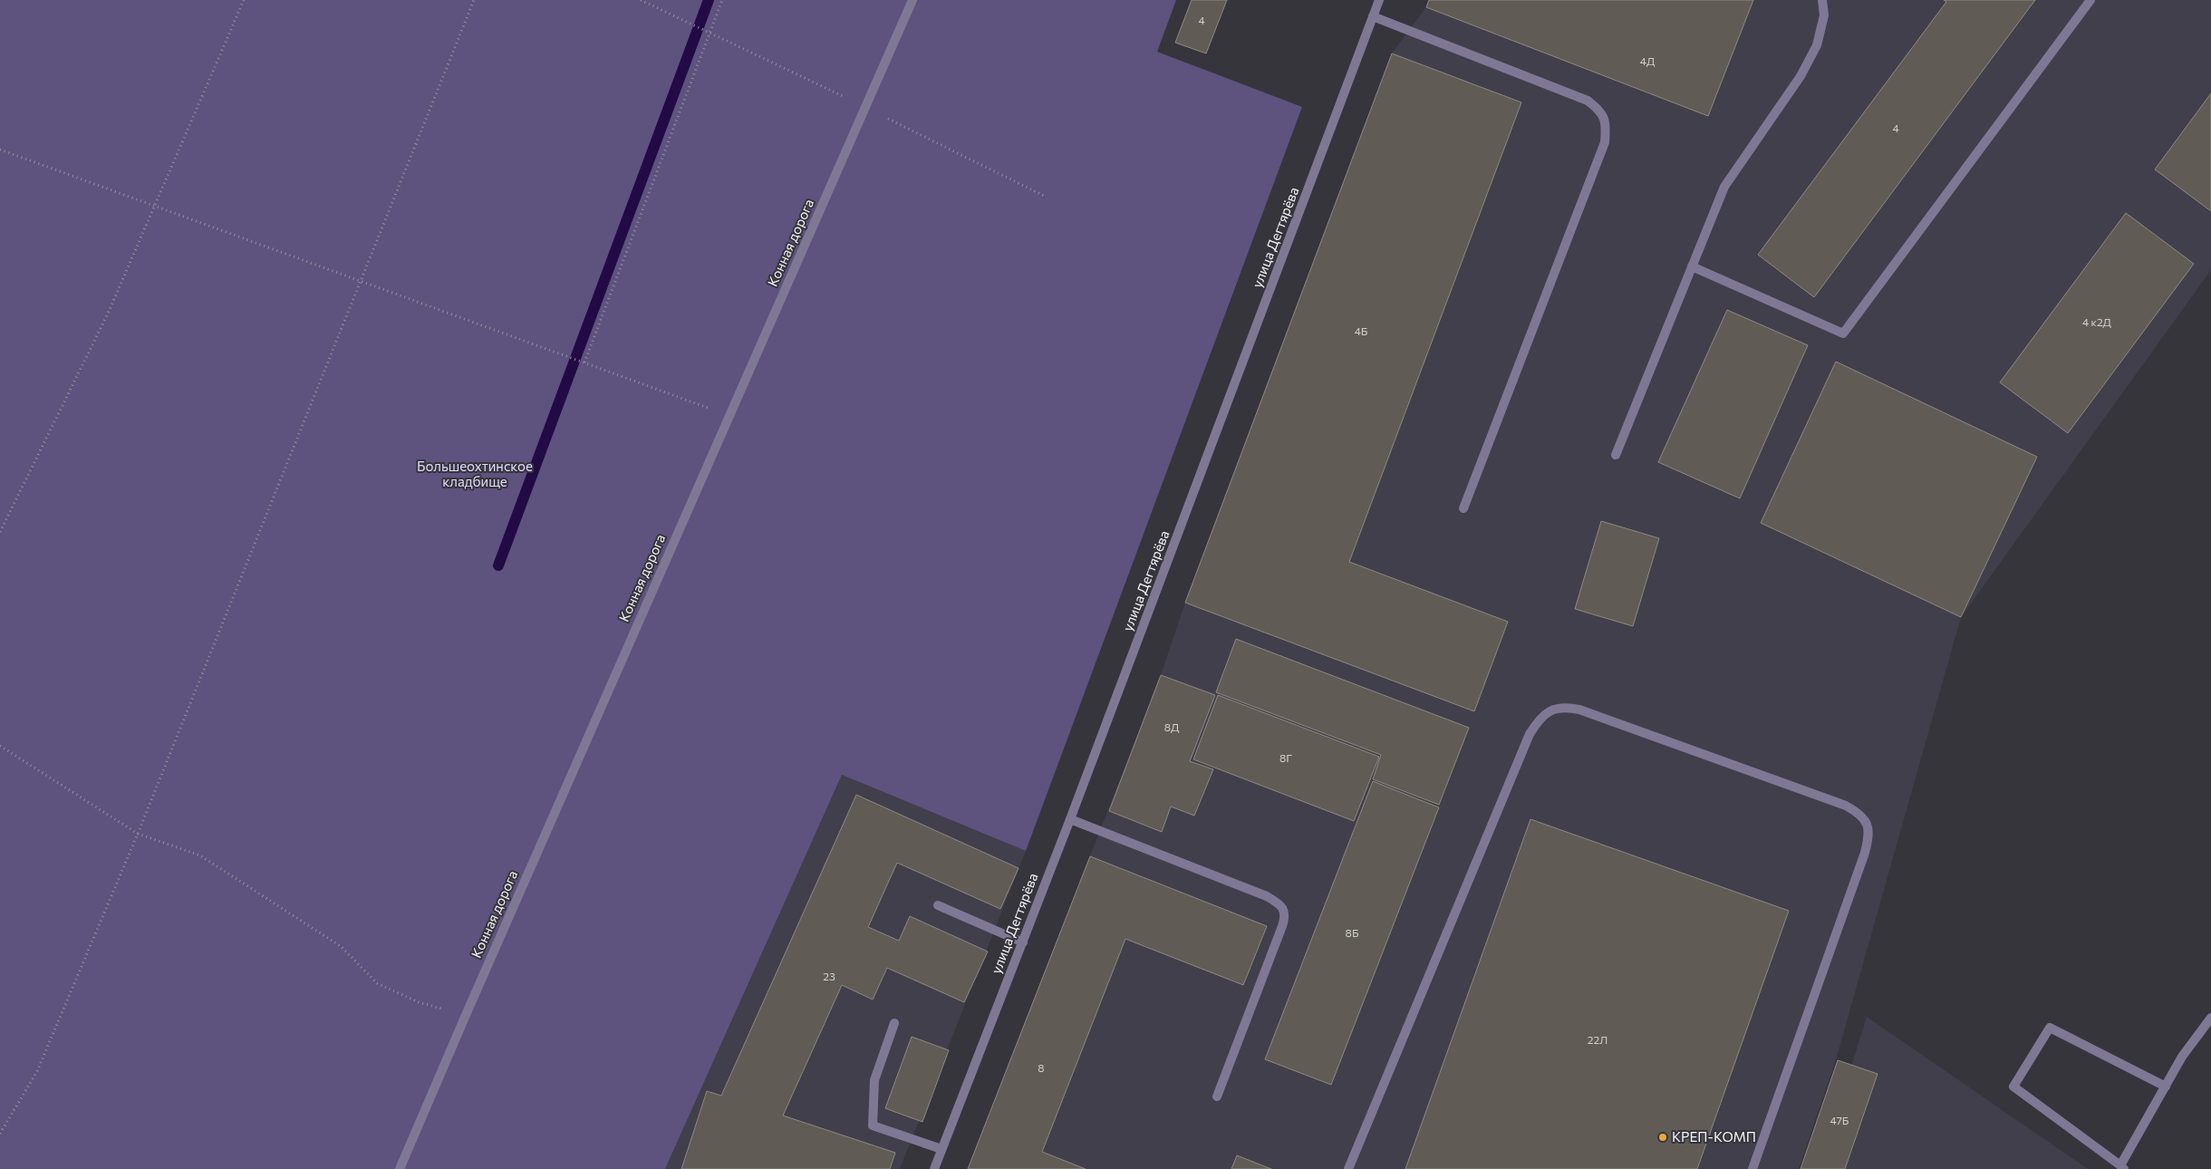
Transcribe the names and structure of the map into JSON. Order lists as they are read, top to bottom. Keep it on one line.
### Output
{"streets":{"street":["улица Дегтярёва","Конная дорога"]},"parks":["Большеохтинское кладбище"],"places":["КРЕП-КОМП"],"house_numbers":["4","4Д","4","4 к2Д","4Б","8Д","8Г","8Б","23","22Л","8","47Б"]}
